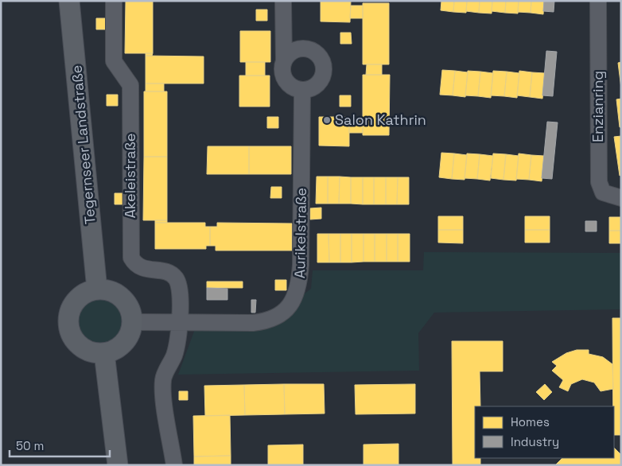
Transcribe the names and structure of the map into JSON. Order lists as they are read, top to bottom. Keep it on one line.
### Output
{"streets":{"main road":["Tegernseer Landstraße"],"street":["Enzianring","Akeleistraße","Aurikelstraße"]},"crossings":[["Tegernseer Landstraße","Aurikelstraße"],["Akeleistraße","Aurikelstraße"]],"places":["Salon Kathrin"],"legend":["Homes","Industry"],"scale_bar":"50 m"}
